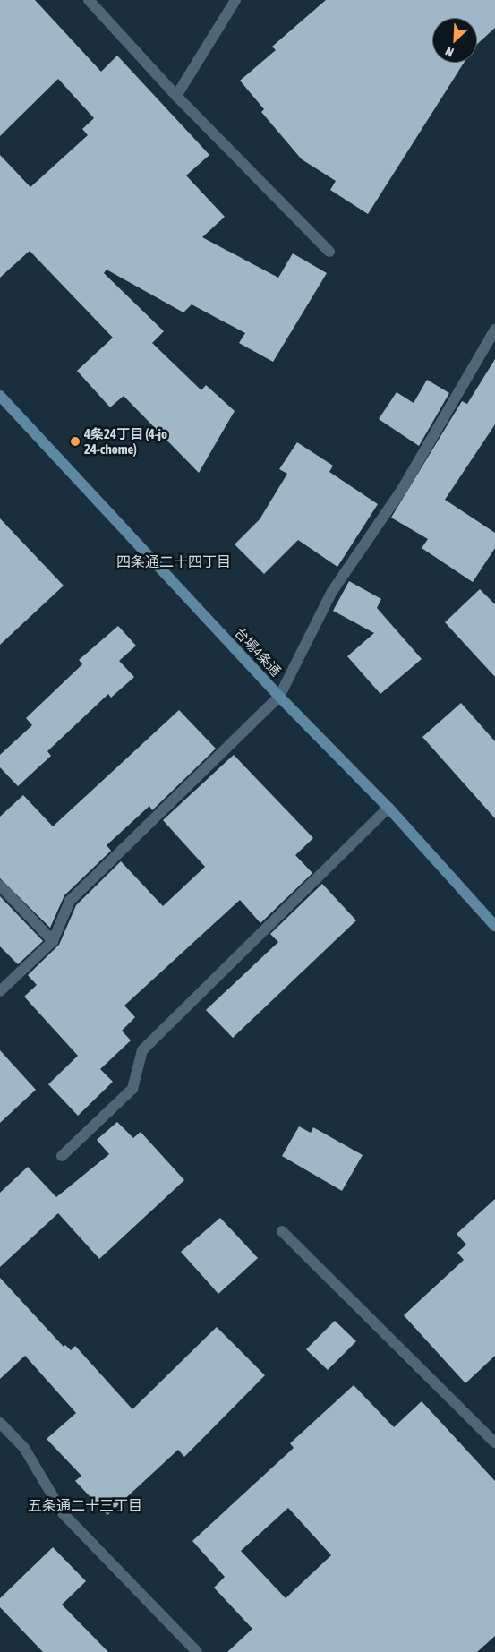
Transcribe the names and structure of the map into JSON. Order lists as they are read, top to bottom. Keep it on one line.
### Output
{"streets":{"street":["台場4条通"]},"districts":["四条通二十四丁目","五条通二十三丁目"],"places":["4条24丁目 (4-jo 24-chome)"],"north":"bottom left"}
